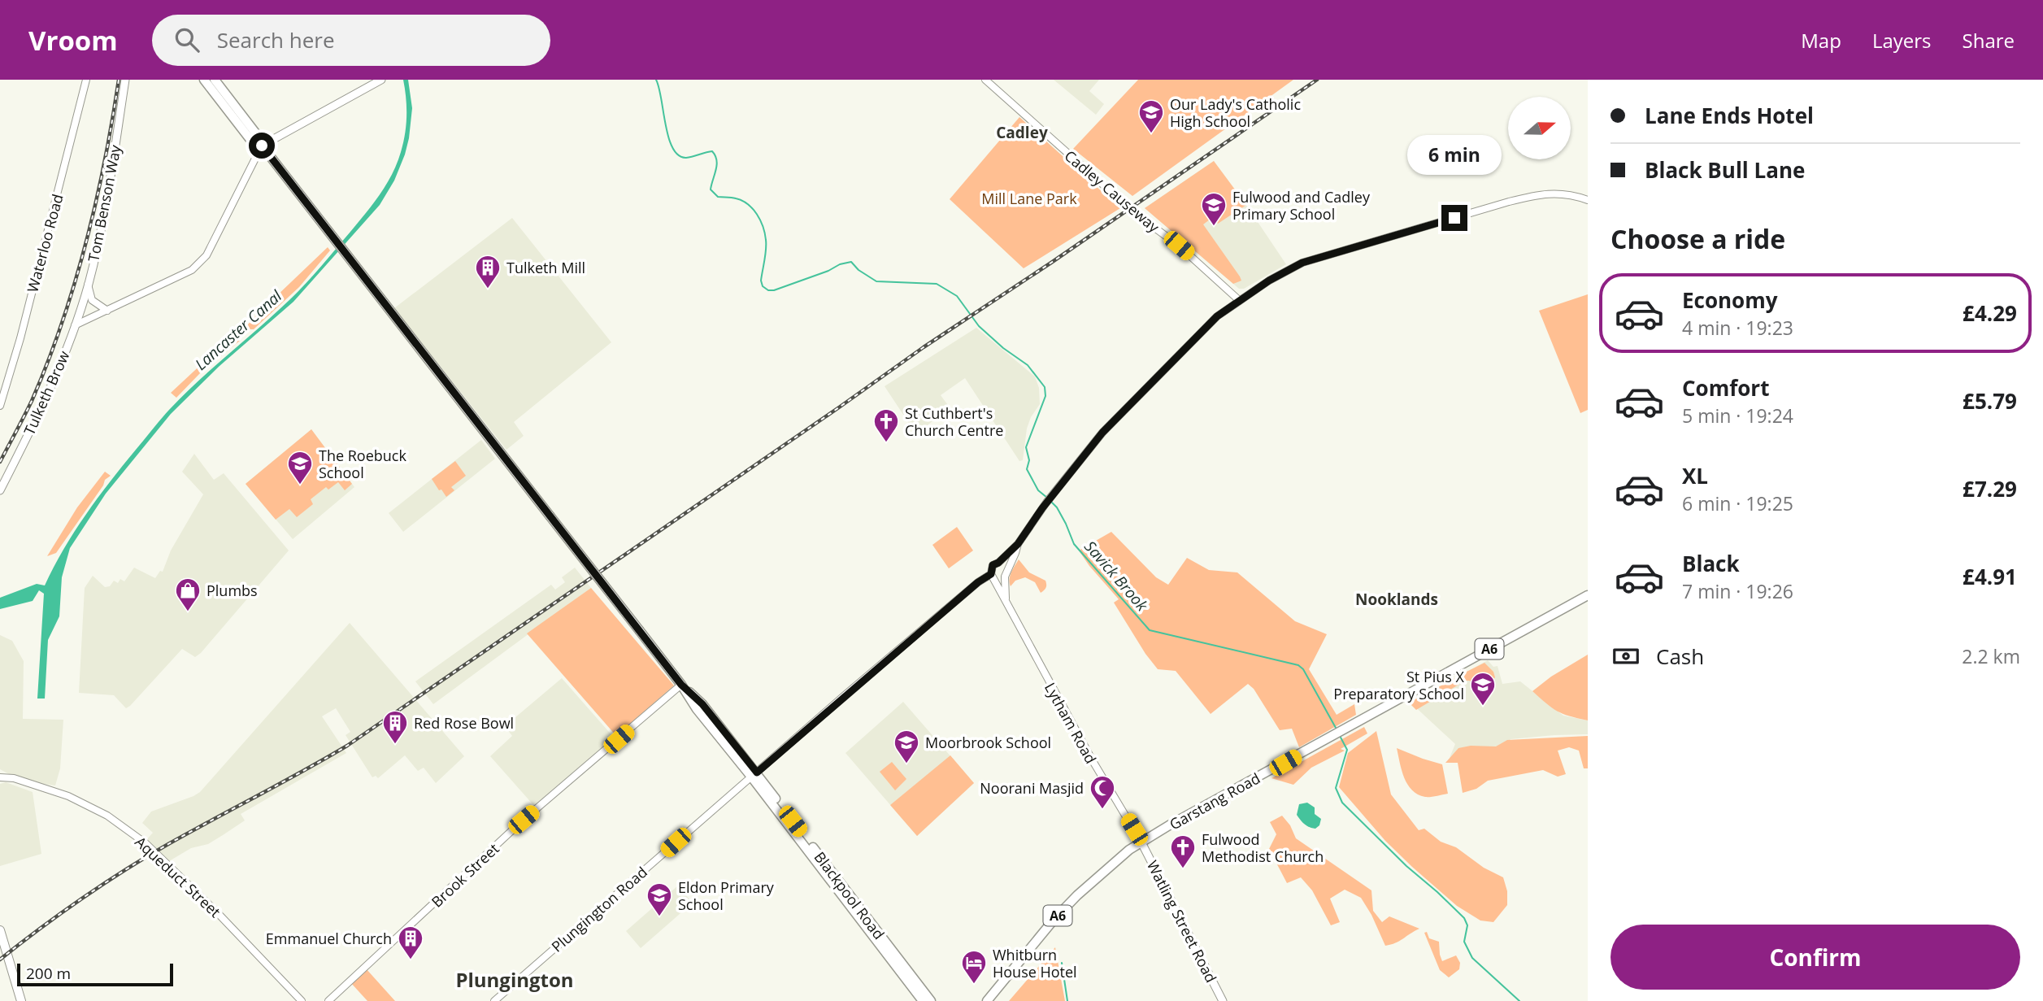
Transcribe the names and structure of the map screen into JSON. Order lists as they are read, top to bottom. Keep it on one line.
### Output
{"streets":{"highway":["A6","Garstang Road","Blackpool Road"],"main road":["Tom Benson Way","Tulketh Brow","Watling Street Road"],"street":["Cadley Causeway","Waterloo Road","Lytham Road","Brook Street","Aqueduct Street","Plungington Road"]},"crossings":[["Tom Benson Way","Tulketh Brow"],["Lytham Road","Garstang Road"],["Lytham Road","Plungington Road"],["Lytham Road","Watling Street Road"],["Garstang Road","Watling Street Road"],["Brook Street","Blackpool Road"],["Blackpool Road","Plungington Road"]],"districts":["Cadley","Nooklands","Plungington"],"water":["Lancaster Canal","Savick Brook"],"parks":["Mill Lane Park"],"places":{"school or university":["Our Lady's Catholic High School","Fulwood and Cadley Primary School","The Roebuck School","St Pius X Preparatory School","Moorbrook School","Eldon Primary School"],"building":["Tulketh Mill","Red Rose Bowl","Emmanuel Church"],"church":["St Cuthbert's Church Centre","Fulwood Methodist Church"],"shop":["Plumbs"],"mosque":["Noorani Masjid"],"hotel":["Whitburn House Hotel"]},"scale_bar":"200 m","north":"right","page":{"header":"Vroom","search":"Search here","nav":["Map","Layers","Share"],"banner":["Lane Ends Hotel","Black Bull Lane"],"bubble":"6 min","heading":"Choose a ride","list":[{"name":"Economy","note":"4 min · 19:23","value":"£4.29"},{"name":"Comfort","note":"5 min · 19:24","value":"£5.79"},{"name":"XL","note":"6 min · 19:25","value":"£7.29"},{"name":"Black","note":"7 min · 19:26","value":"£4.91"}],"pay":["Cash","2.2 km"],"buttons":"Confirm","scale":"200 m"}}
